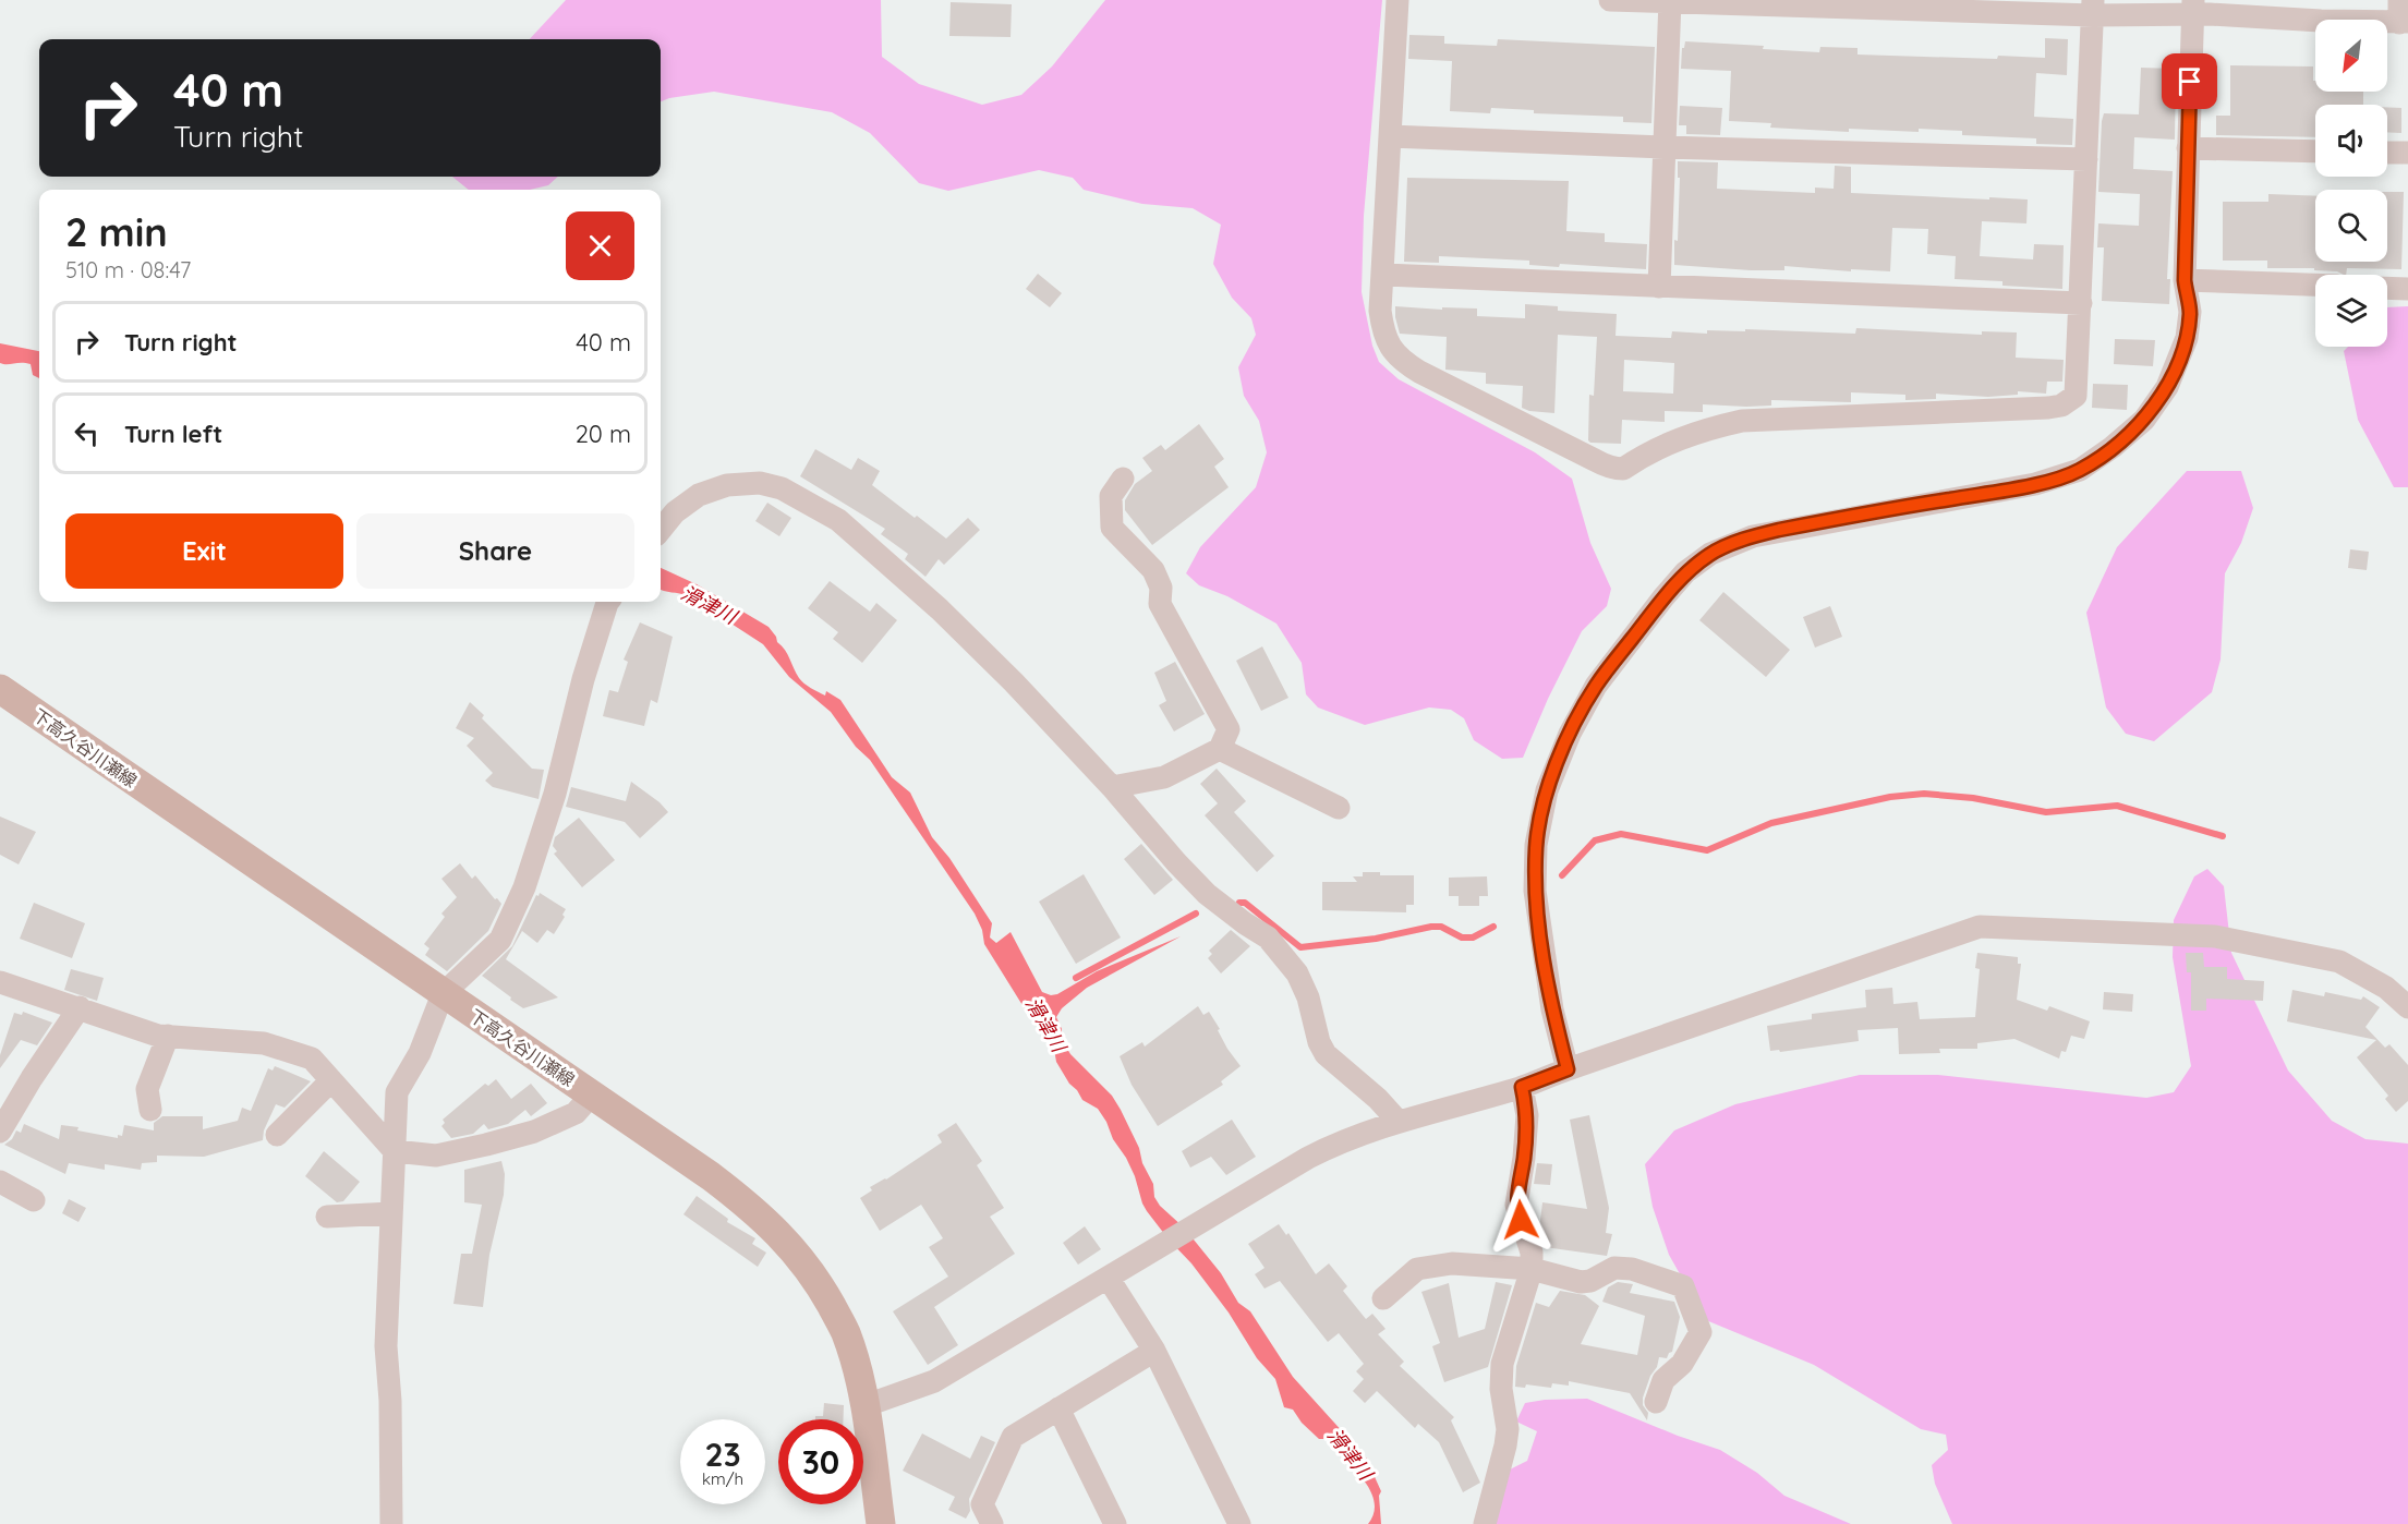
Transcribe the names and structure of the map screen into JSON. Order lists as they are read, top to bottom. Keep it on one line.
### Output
{"streets":{"main road":["下高久谷川瀬線"]},"water":["滑津川"],"north":"bottom left","page":{"turn":["40 m","Turn right"],"heading":["2 min","510 m · 08:47"],"list":[{"name":"Turn right","value":"40 m"},{"name":"Turn left","value":"20 m"}],"buttons":["Exit","Share"],"speed":"23 km/h","limit":"30"}}
